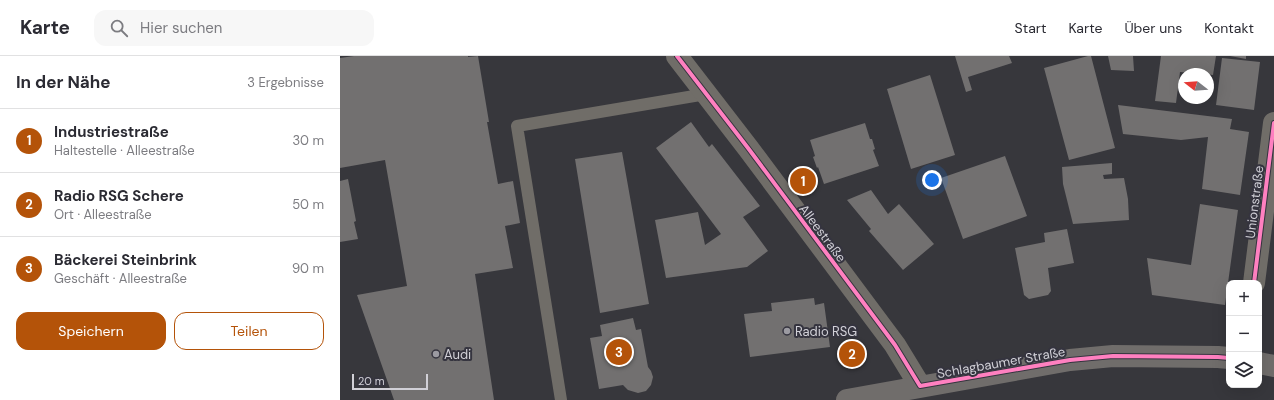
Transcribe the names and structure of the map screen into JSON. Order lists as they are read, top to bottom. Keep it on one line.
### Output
{"streets":{"main road":["Schlagbaumer Straße"],"street":["Unionstraße","Alleestraße"]},"crossings":[["Alleestraße","Schlagbaumer Straße"]],"places":["Radio RSG","Audi"],"scale_bar":"20 m","north":"left","page":{"header":"Karte","search":"Hier suchen","nav":["Start","Karte","Über uns","Kontakt"],"heading":["In der Nähe","3 Ergebnisse"],"list":[{"mark":"1","name":"Industriestraße","note":"Haltestelle · Alleestraße","value":"30 m"},{"mark":"2","name":"Radio RSG Schere","note":"Ort · Alleestraße","value":"50 m"},{"mark":"3","name":"Bäckerei Steinbrink","note":"Geschäft · Alleestraße","value":"90 m"}],"pins":["1","3","2"],"map_buttons":["+","−"],"buttons":["Speichern","Teilen"],"scale":"20 m"}}
